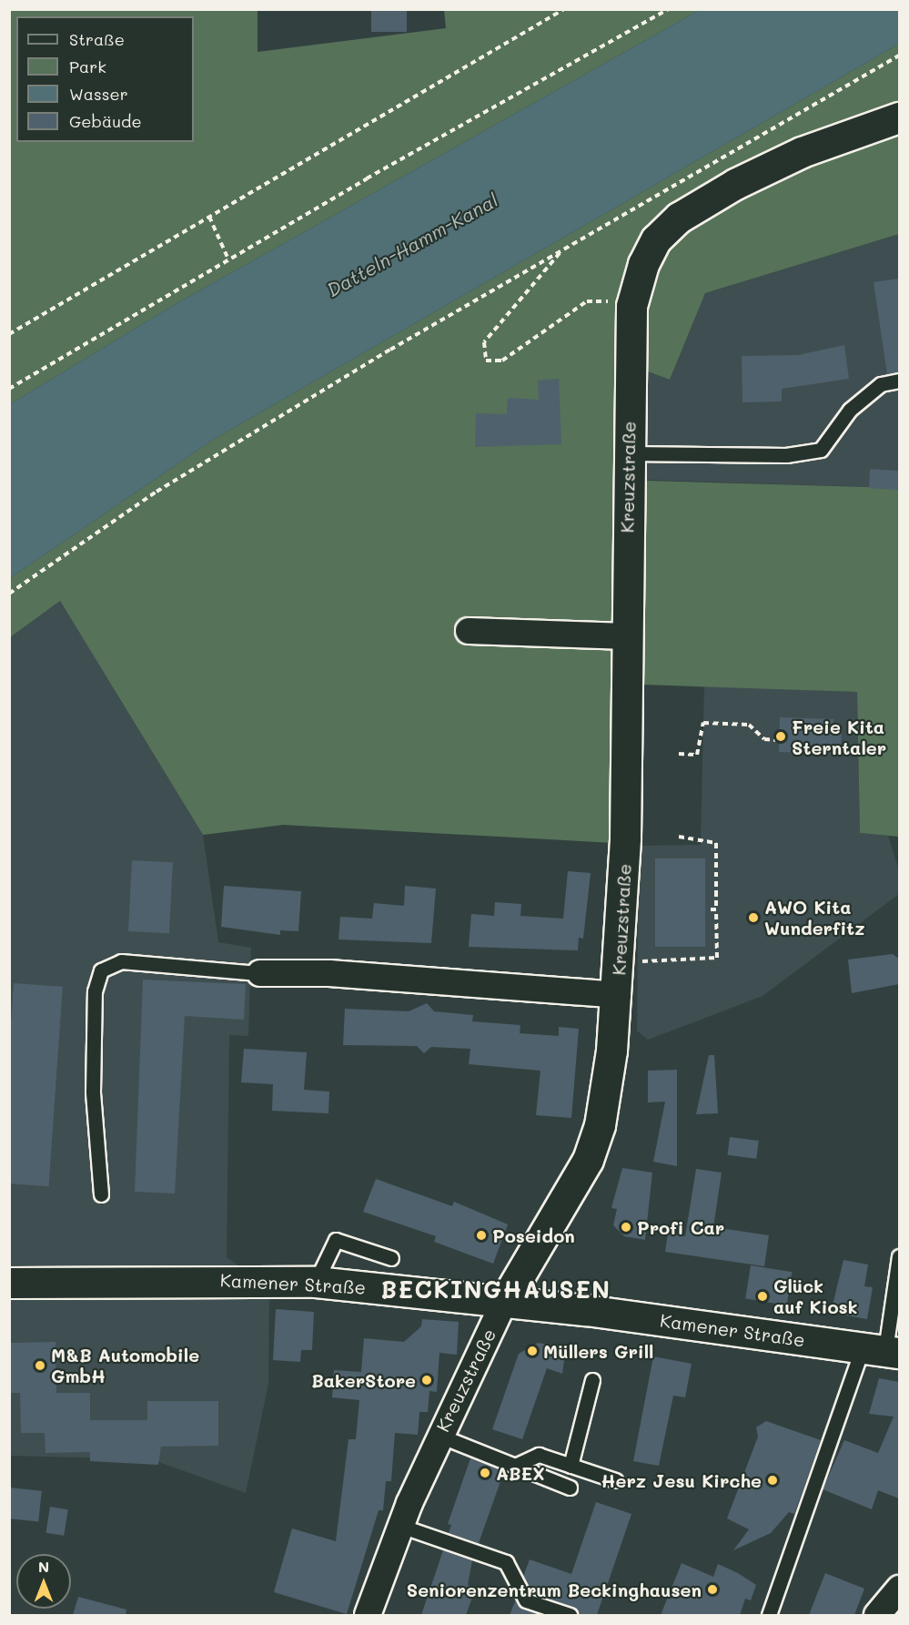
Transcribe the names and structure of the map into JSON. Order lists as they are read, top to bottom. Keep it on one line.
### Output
{"streets":{"street":["Kreuzstraße","Kamener Straße"]},"crossings":[["Kreuzstraße","Kamener Straße"]],"districts":["BECKINGHAUSEN"],"water":["Datteln-Hamm-Kanal"],"places":["Freie Kita Sterntaler","AWO Kita Wunderfitz","Profi Car","Poseidon","Glück auf Kiosk","Müllers Grill","M&B Automobile GmbH","BakerStore","ABEX","Herz Jesu Kirche","Seniorenzentrum Beckinghausen"],"legend":["Straße","Park","Wasser","Gebäude"],"north":"top"}
